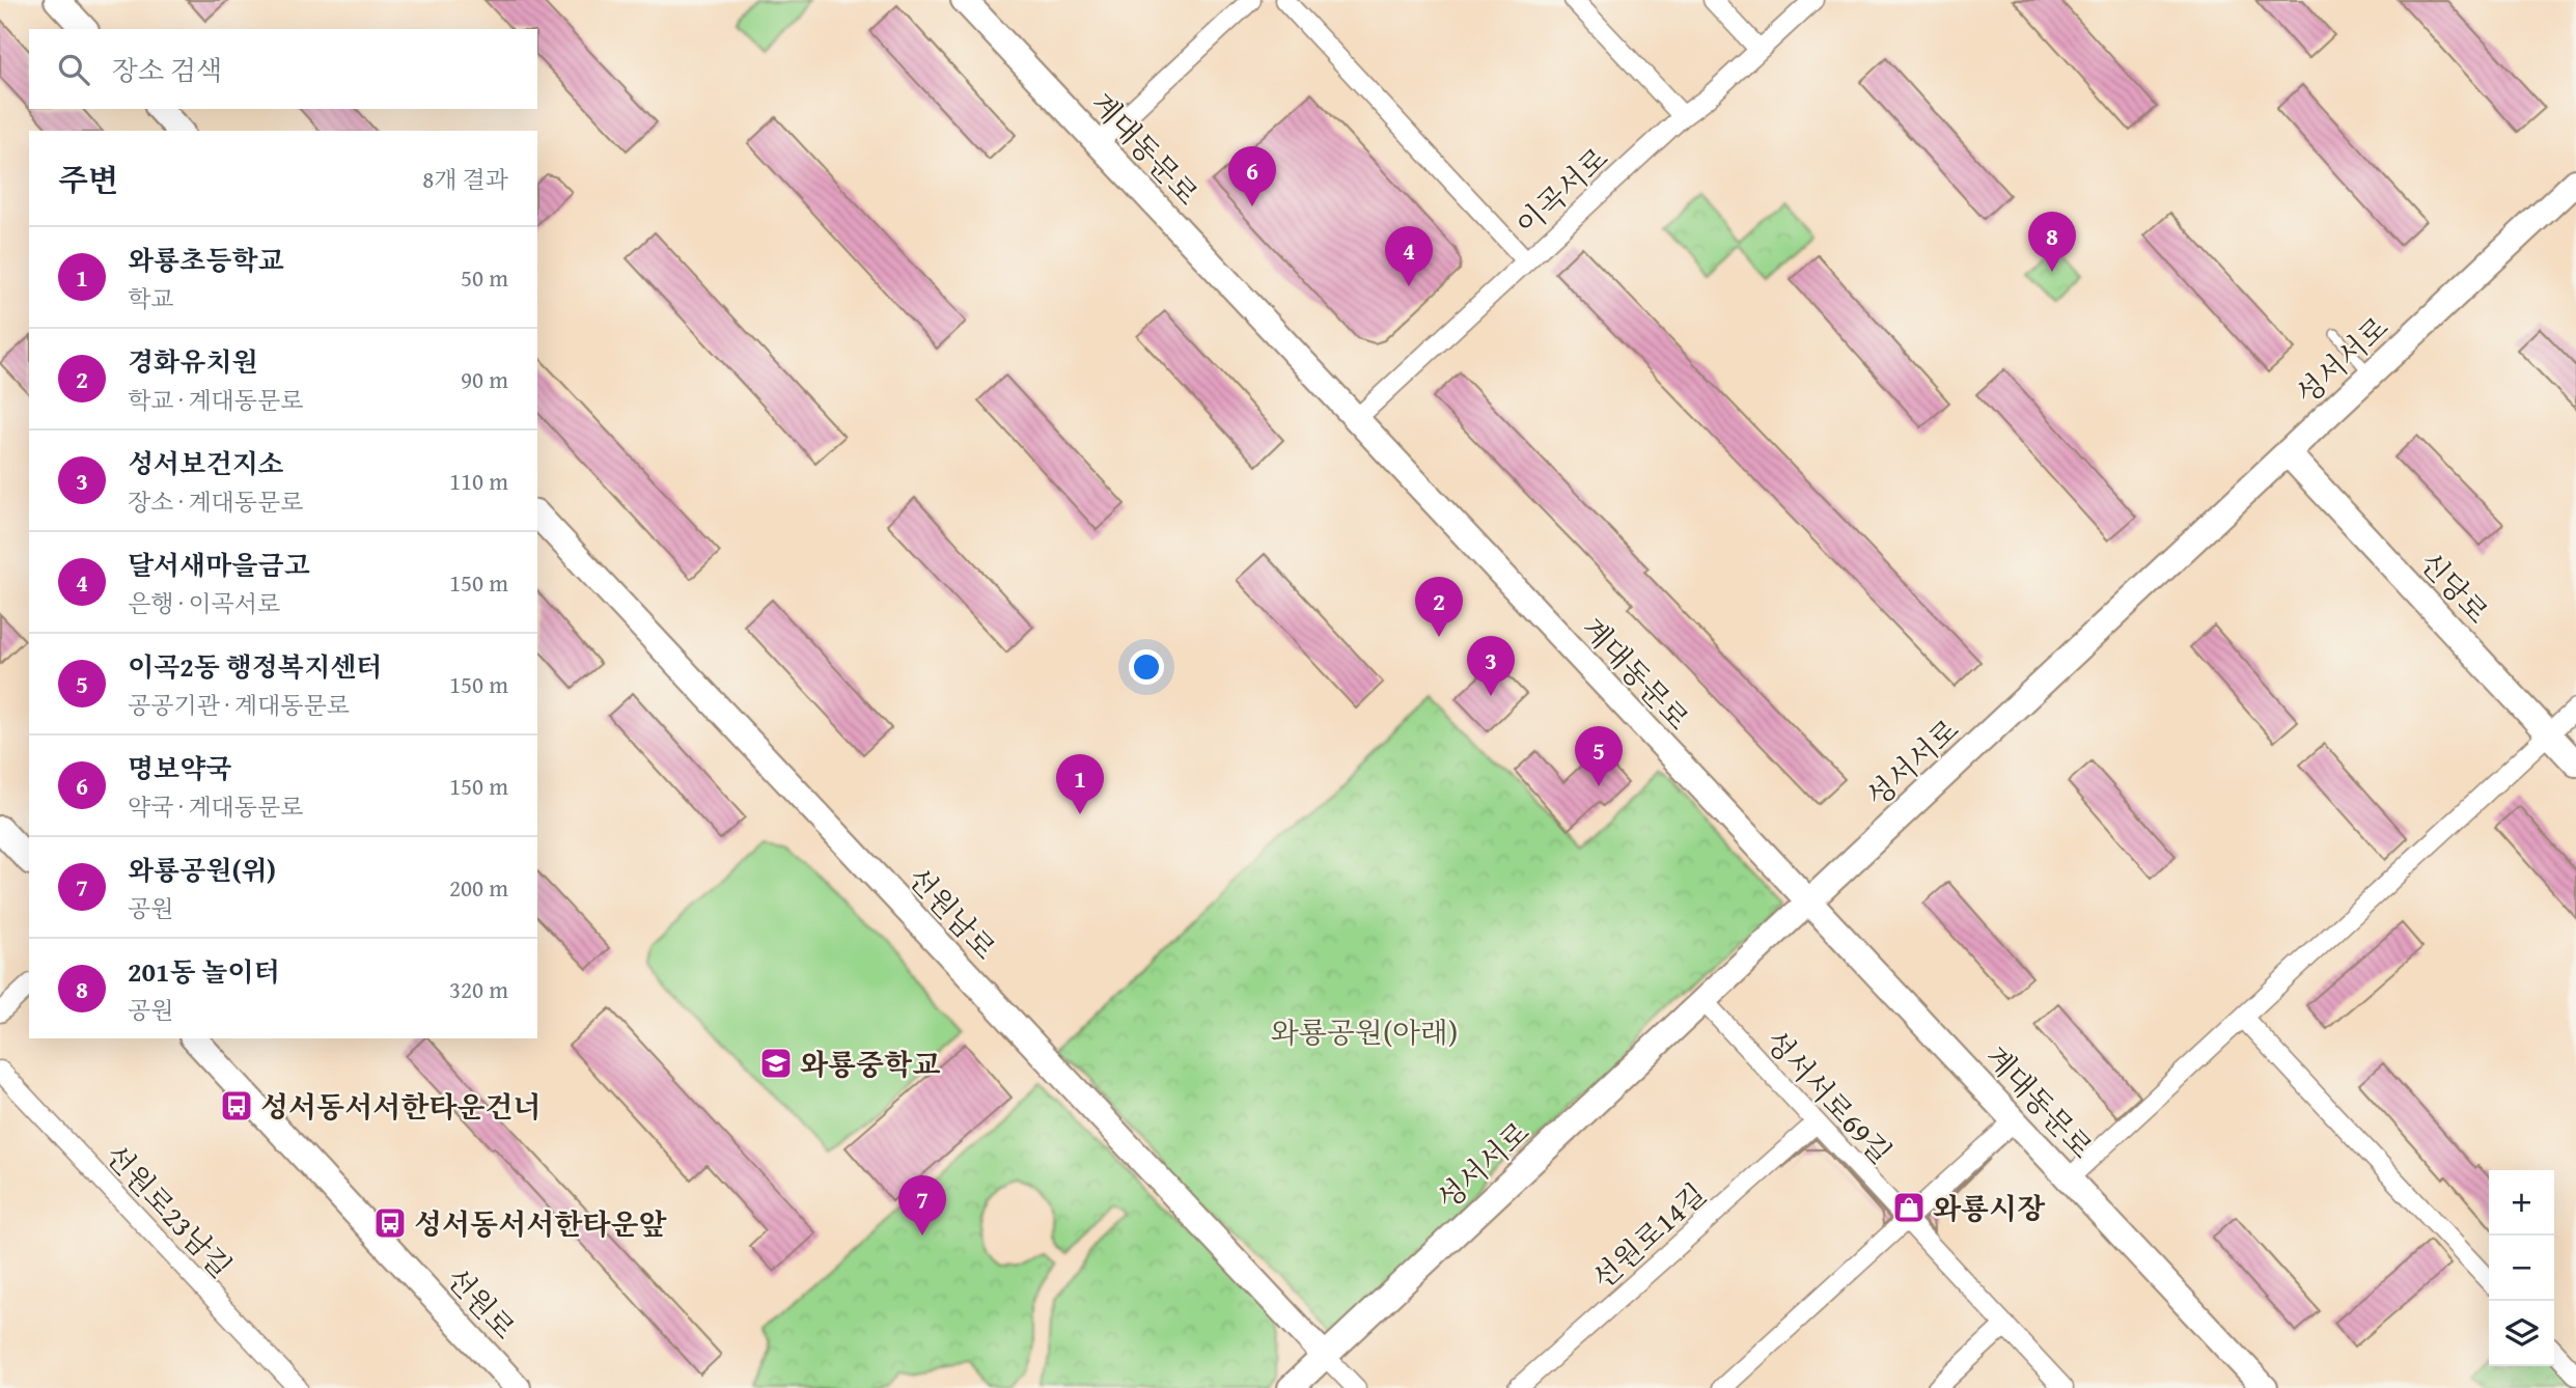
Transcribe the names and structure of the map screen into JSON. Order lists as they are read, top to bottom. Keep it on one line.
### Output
{"streets":{"main road":["계대동문로","성서서로","신당로","선원남로","선원로"],"street":["이곡서로","성서서로69길","선원로23남길","선원로14길"]},"crossings":[["계대동문로","성서서로"],["성서서로","신당로"],["성서서로","선원남로"],["성서서로","성서서로69길"],["성서서로69길","선원로14길"]],"parks":["와룡공원(아래)"],"places":{"school or university":["와룡중학교"],"bus stop":["성서동서서한타운건너","성서동서서한타운앞"],"shop":["와룡시장"]},"page":{"search":"장소 검색","heading":["주변","8개 결과"],"pins":["6","8","4","2","3","5","1","7"],"list":[{"mark":"1","name":"와룡초등학교","note":"학교","value":"50 m"},{"mark":"2","name":"경화유치원","note":"학교 · 계대동문로","value":"90 m"},{"mark":"3","name":"성서보건지소","note":"장소 · 계대동문로","value":"110 m"},{"mark":"4","name":"달서새마을금고","note":"은행 · 이곡서로","value":"150 m"},{"mark":"5","name":"이곡2동 행정복지센터","note":"공공기관 · 계대동문로","value":"150 m"},{"mark":"6","name":"명보약국","note":"약국 · 계대동문로","value":"150 m"},{"mark":"7","name":"와룡공원(위)","note":"공원","value":"200 m"},{"mark":"8","name":"201동 놀이터","note":"공원","value":"320 m"}],"map_buttons":["+","−"]}}
